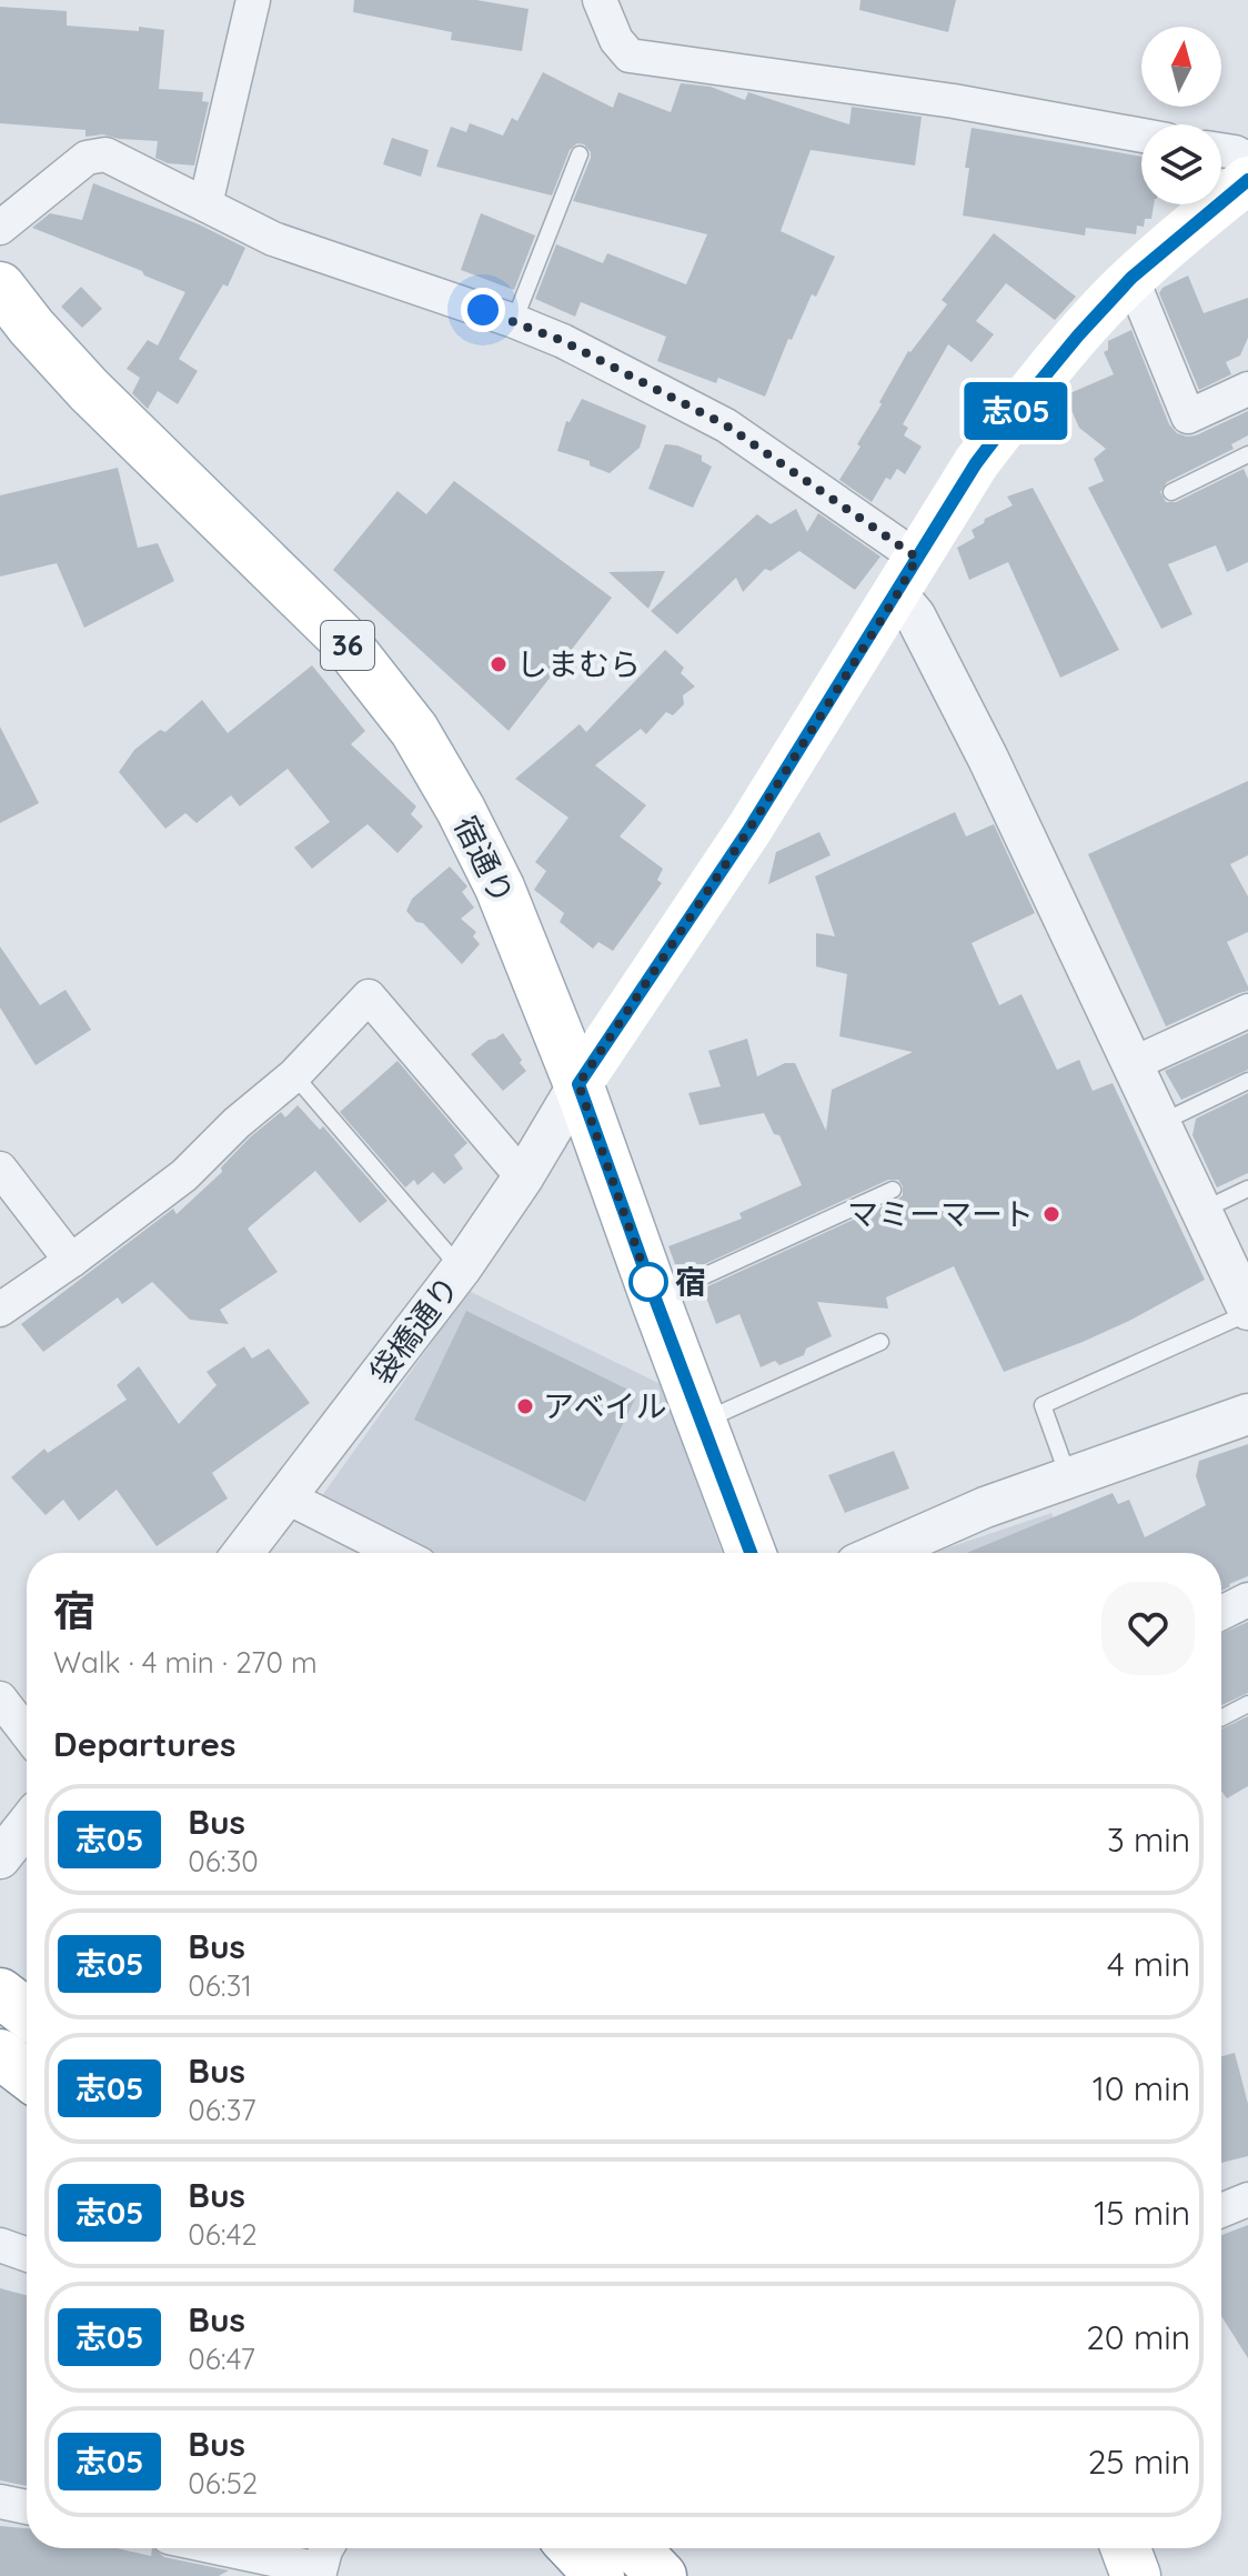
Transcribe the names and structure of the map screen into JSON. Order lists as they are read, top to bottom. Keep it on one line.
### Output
{"streets":{"main road":["36","宿通り"],"street":["袋橋通り"]},"crossings":[["宿通り","袋橋通り"]],"places":["しまむら","マミーマート","宿","アベイル"],"lines":["bus line 志05"],"north":"top","page":{"on_map":"志05","heading":[["宿","Walk · 4 min · 270 m"],"Departures"],"list":[{"mark":"志05","name":"Bus","note":"06:30","value":"3 min"},{"mark":"志05","name":"Bus","note":"06:31","value":"4 min"},{"mark":"志05","name":"Bus","note":"06:37","value":"10 min"},{"mark":"志05","name":"Bus","note":"06:42","value":"15 min"},{"mark":"志05","name":"Bus","note":"06:47","value":"20 min"},{"mark":"志05","name":"Bus","note":"06:52","value":"25 min"}]}}
